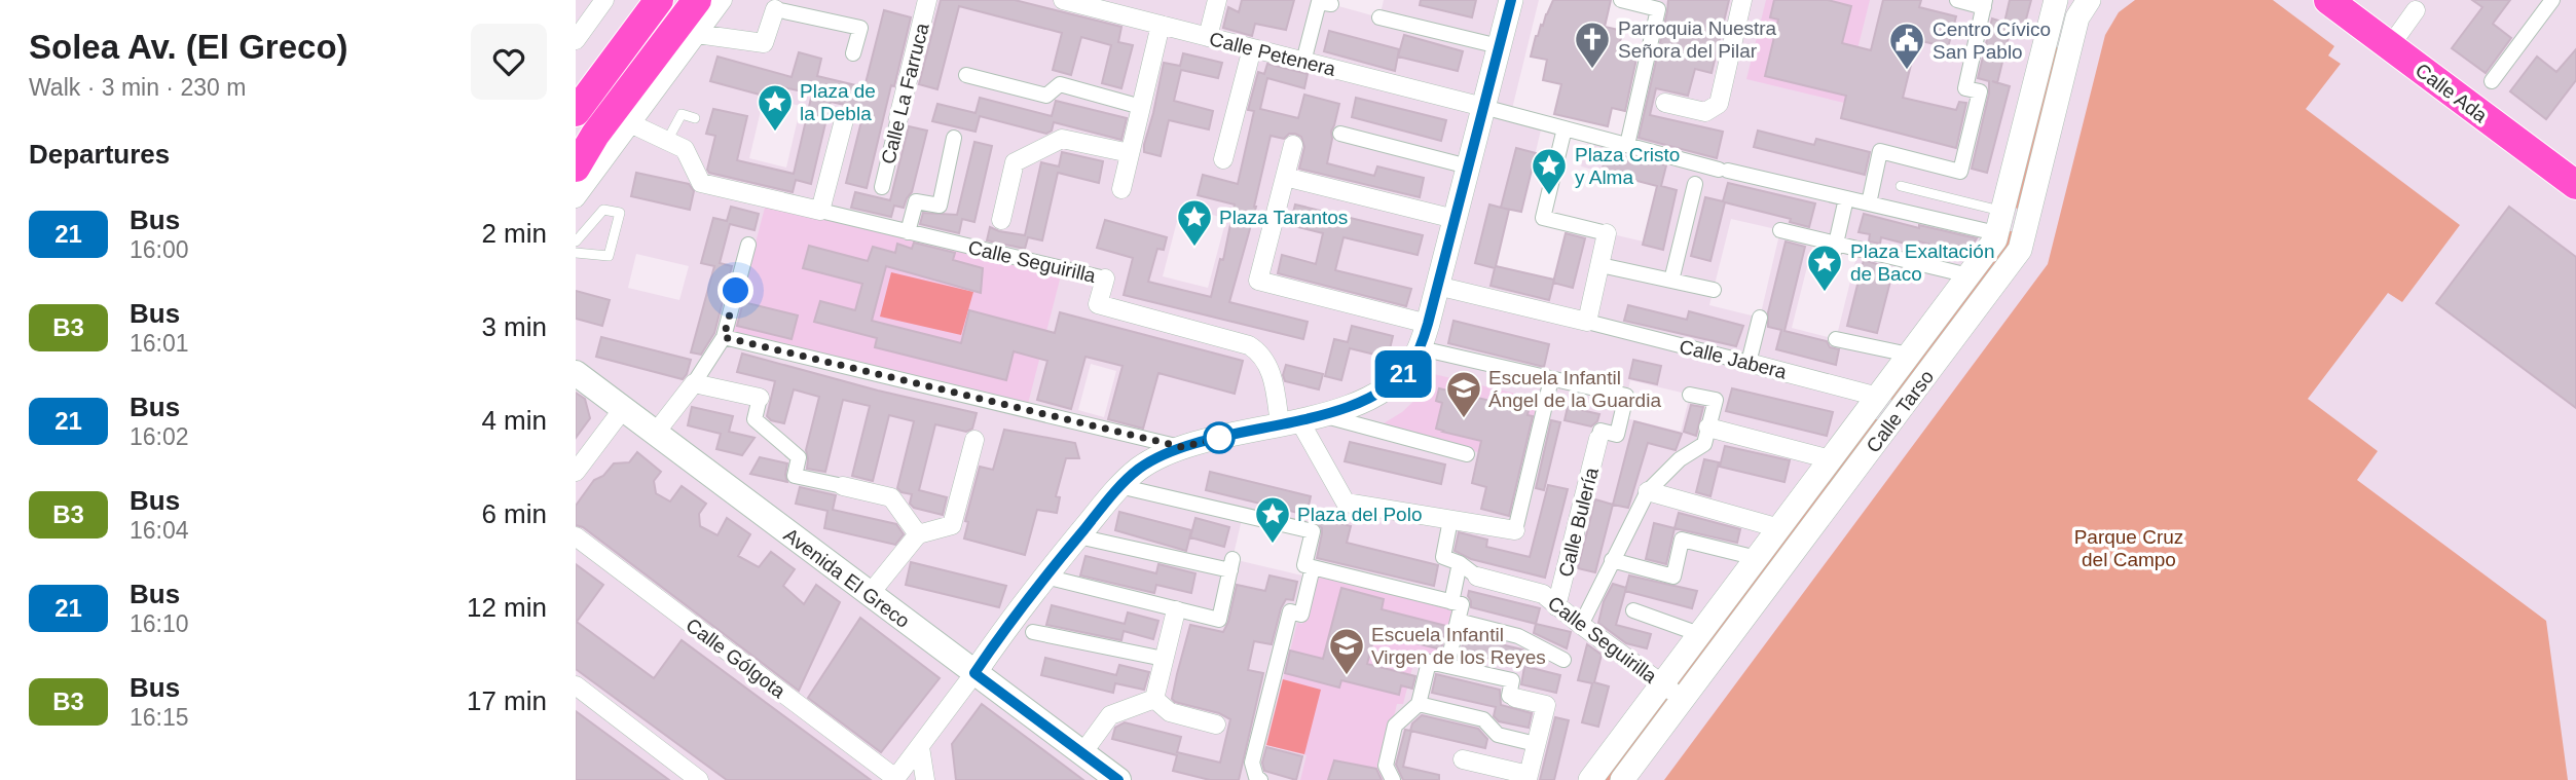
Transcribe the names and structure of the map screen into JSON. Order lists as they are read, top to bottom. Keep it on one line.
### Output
{"streets":{"main road":["Calle Ada","Avenida El Greco"],"street":["Calle Petenera","Calle La Farruca","Calle Seguirilla","Calle Jabera","Calle Tarso","Calle Bulería","Calle Gólgota"]},"crossings":[["Calle Seguirilla","Calle Tarso"],["Calle Seguirilla","Calle Bulería"],["Calle Jabera","Calle Tarso"]],"parks":["Parque Cruz del Campo"],"places":{"church":["Parroquia Nuestra Señora del Pilar"],"public building":["Centro Cívico San Pablo"],"place":["Plaza de la Debla","Plaza Cristo y Alma","Plaza Tarantos","Plaza Exaltación de Baco","Plaza del Polo"],"school or university":["Escuela Infantil Ángel de la Guardia","Escuela Infantil Virgen de los Reyes"]},"lines":["bus line 21"],"page":{"heading":[["Solea Av. (El Greco)","Walk · 3 min · 230 m"],"Departures"],"on_map":"21","list":[{"mark":"21","name":"Bus","note":"16:00","value":"2 min"},{"mark":"B3","name":"Bus","note":"16:01","value":"3 min"},{"mark":"21","name":"Bus","note":"16:02","value":"4 min"},{"mark":"B3","name":"Bus","note":"16:04","value":"6 min"},{"mark":"21","name":"Bus","note":"16:10","value":"12 min"},{"mark":"B3","name":"Bus","note":"16:15","value":"17 min"}]}}
